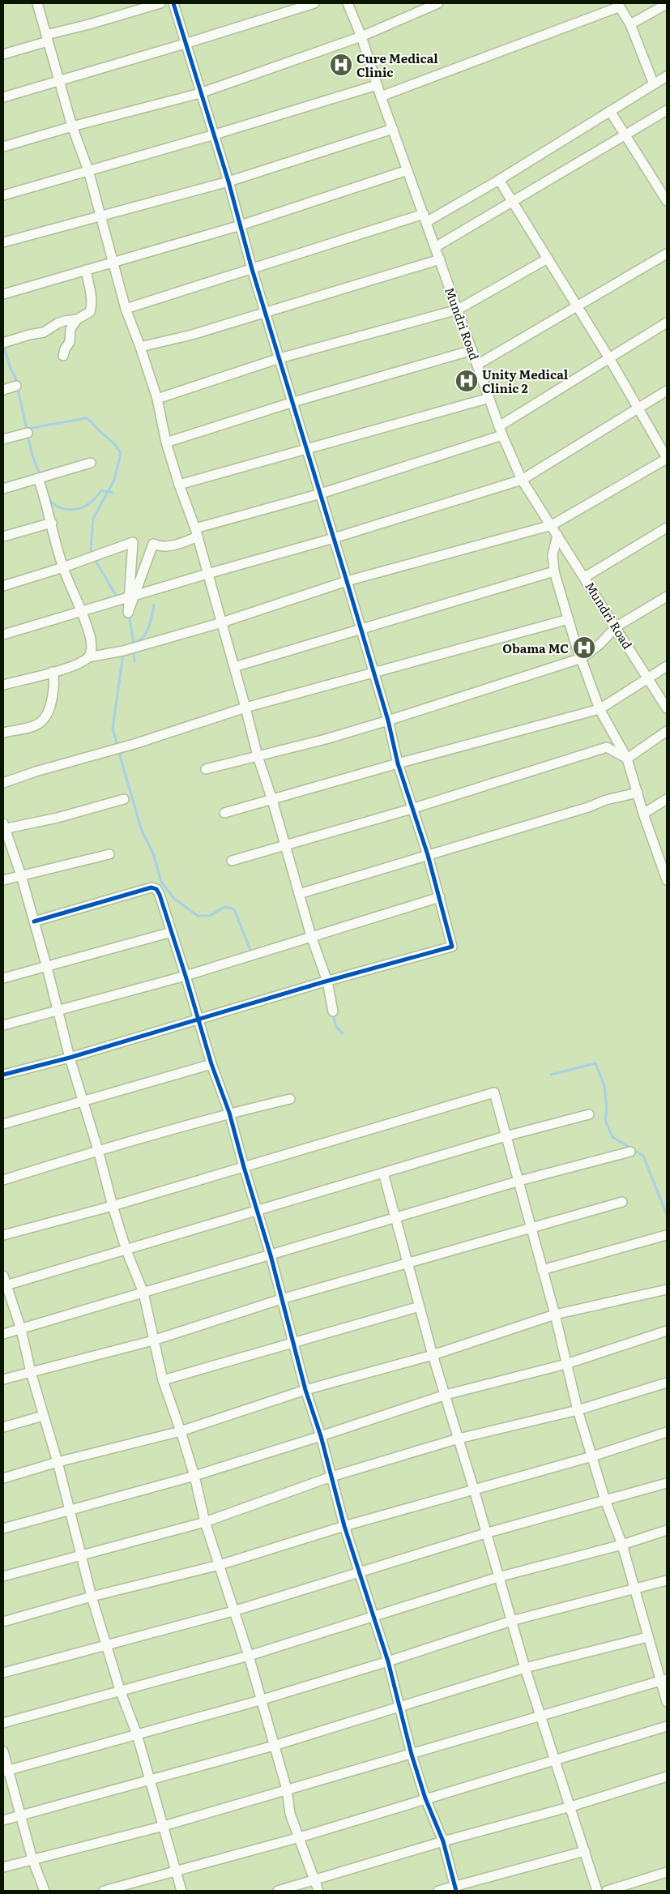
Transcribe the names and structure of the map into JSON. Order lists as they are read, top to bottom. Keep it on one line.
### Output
{"streets":{"street":["Mundri Road"]},"places":{"hospital":["Cure Medical Clinic","Unity Medical Clinic 2","Obama MC"]}}
